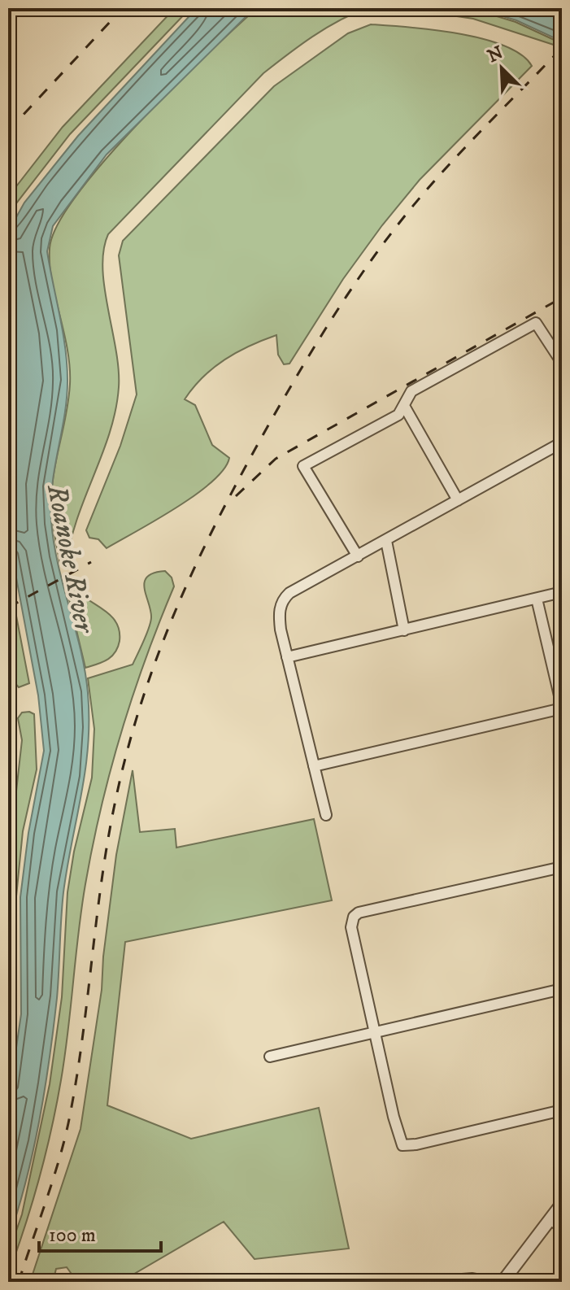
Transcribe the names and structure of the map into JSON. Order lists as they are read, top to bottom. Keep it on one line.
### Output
{"water":["Roanoke River"],"scale_bar":"100 m","north":"top left"}
